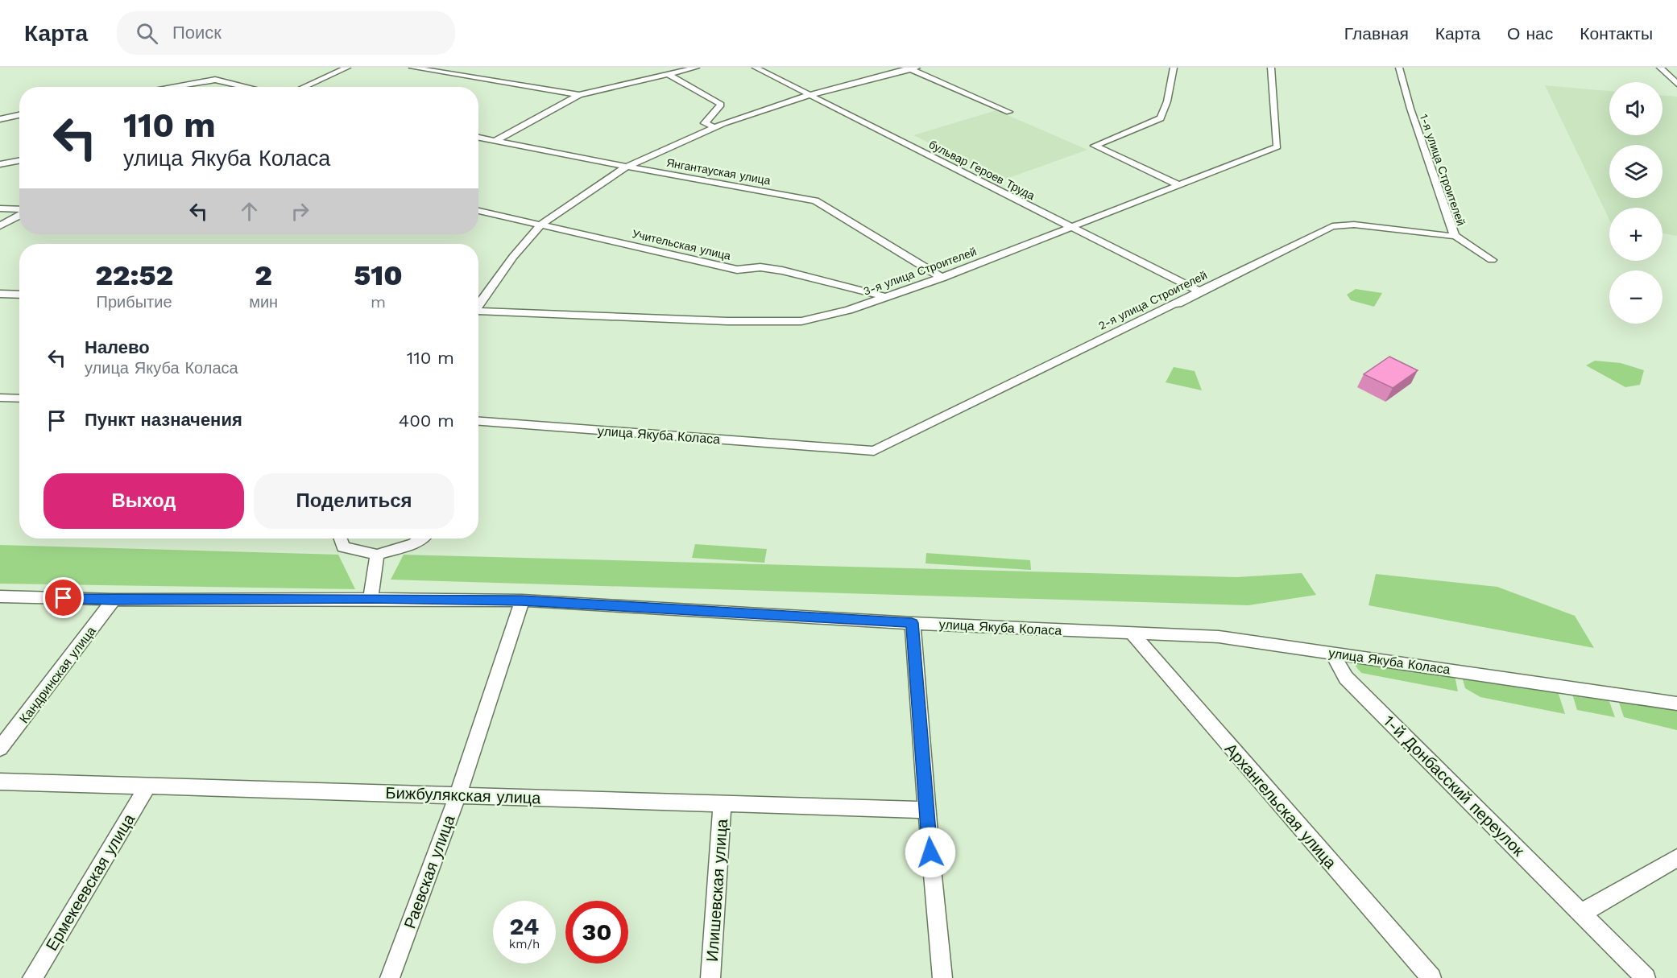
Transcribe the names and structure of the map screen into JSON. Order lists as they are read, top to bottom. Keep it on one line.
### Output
{"streets":{"street":["бульвар Героев Труда","1-я улица Строителей","Янгантауская улица","Учительская улица","3-я улица Строителей","2-я улица Строителей","улица Якуба Коласа","Кандринская улица","1-й Донбасский переулок","Бижбулякская улица","Архангельская улица","Раевская улица","Ермекеевская улица","Илишевская улица"]},"crossings":[["бульвар Героев Труда","3-я улица Строителей"],["бульвар Героев Труда","2-я улица Строителей"],["1-я улица Строителей","2-я улица Строителей"],["Янгантауская улица","3-я улица Строителей"],["Учительская улица","3-я улица Строителей"],["2-я улица Строителей","улица Якуба Коласа"],["улица Якуба Коласа","Кандринская улица"],["улица Якуба Коласа","1-й Донбасский переулок"],["улица Якуба Коласа","Архангельская улица"],["улица Якуба Коласа","Раевская улица"],["Бижбулякская улица","Раевская улица"],["Бижбулякская улица","Ермекеевская улица"],["Бижбулякская улица","Илишевская улица"]],"page":{"header":"Карта","search":"Поиск","nav":["Главная","Карта","О нас","Контакты"],"map_buttons":["+","−"],"turn":["110 m","улица Якуба Коласа"],"eta":["22:52","Прибытие","2","мин","510","m"],"list":[{"name":"Налево","note":"улица Якуба Коласа","value":"110 m"},{"name":"Пункт назначения","value":"400 m"}],"buttons":["Выход","Поделиться"],"speed":"24 km/h","limit":"30"}}
